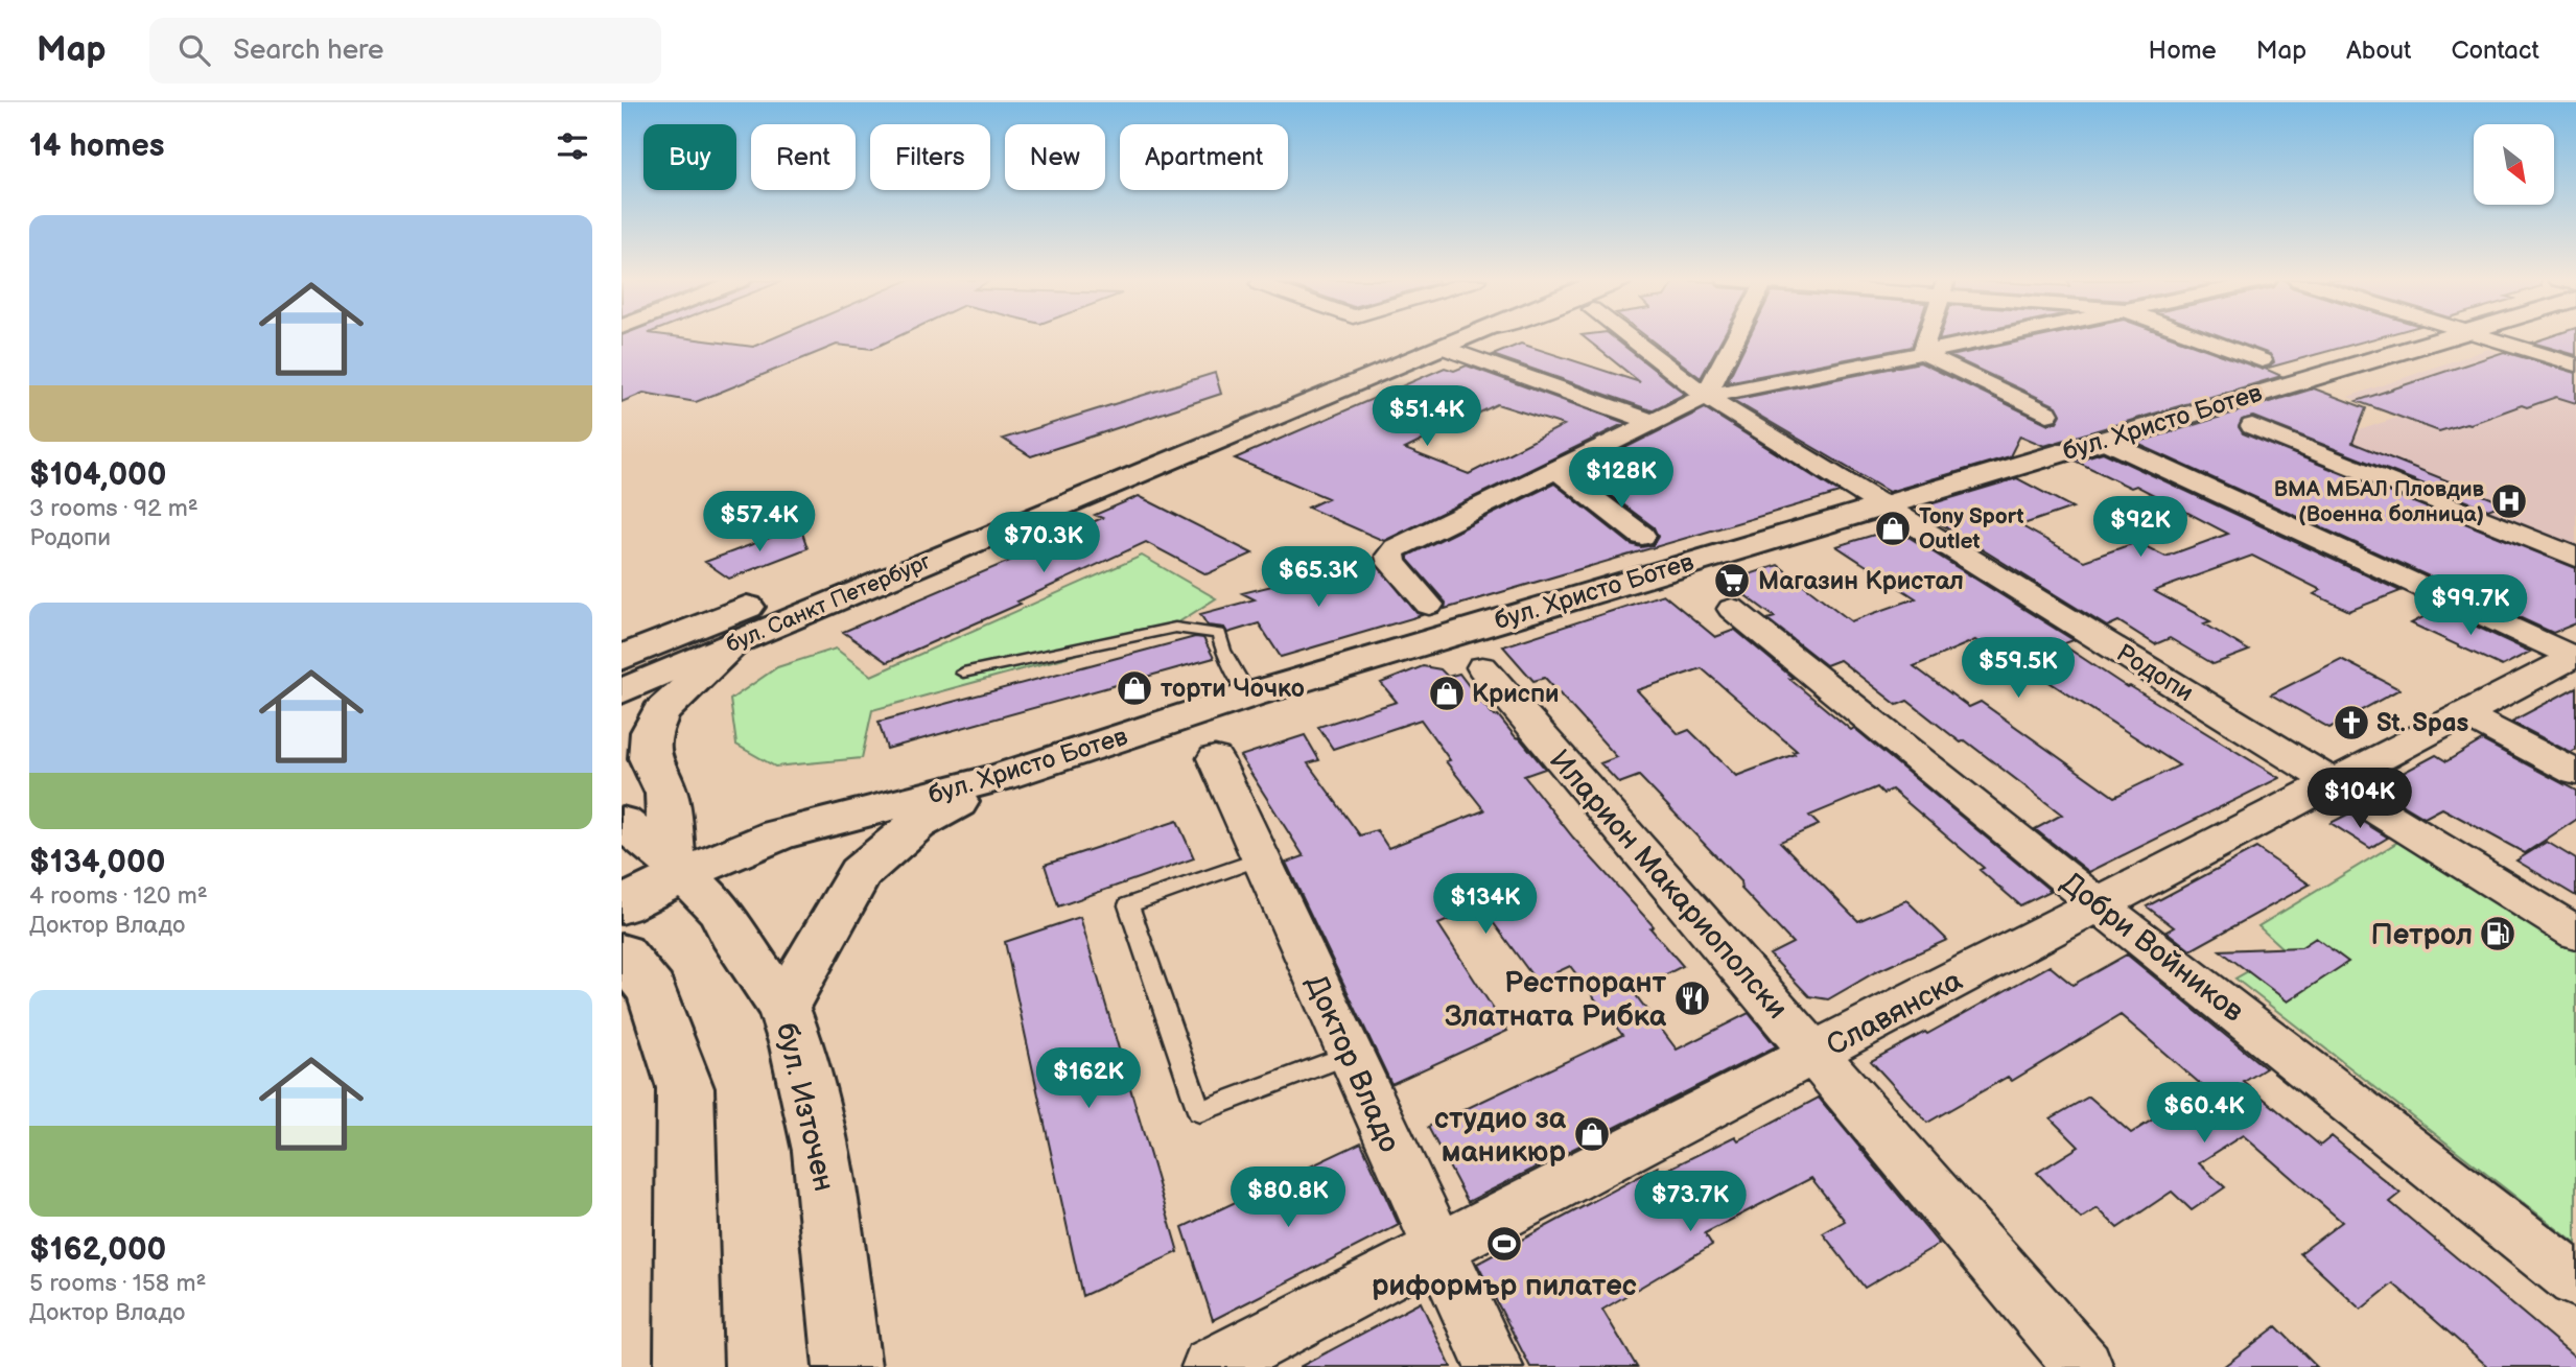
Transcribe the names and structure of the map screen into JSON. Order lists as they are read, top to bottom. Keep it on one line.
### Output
{"streets":{"main road":["бул. Христо Ботев","бул. Санкт Петербург","бул. Източен"],"street":["Родопи","Иларион Макариополски","Добри Войников","Славянска","Доктор Владо"]},"crossings":[["бул. Христо Ботев","Родопи"],["бул. Христо Ботев","бул. Източен"],["Родопи","Славянска"],["Иларион Макариополски","Славянска"],["Добри Войников","Славянска"],["Славянска","Доктор Владо"]],"places":{"hospital":["ВМА МБАЛ Пловдив (Военна болница)"],"shop":["Tony Sport Outlet","торти Чочко","Криспи","студио за маникюр"],"supermarket":["Магазин Кристал"],"church":["St. Spas"],"fuel station":["Петрол"],"restaurant":["Рестпорант Златната Рибка"],"sports":["риформър пилатес"]},"north":"bottom right","page":{"header":"Map","search":"Search here","nav":["Home","Map","About","Contact"],"heading":"14 homes","chip":["Buy","Rent","Filters","New","Apartment"],"list":[{"name":"$104,000","note":"3 rooms · 92 m² · Родопи"},{"name":"$134,000","note":"4 rooms · 120 m² · Доктор Владо"},{"name":"$162,000","note":"5 rooms · 158 m² · Доктор Владо"}],"price":["$51.4K","$128K","$57.4K","$92K","$70.3K","$65.3K","$99.7K","$59.5K","$104K","$134K","$162K","$60.4K","$80.8K","$73.7K"]}}
